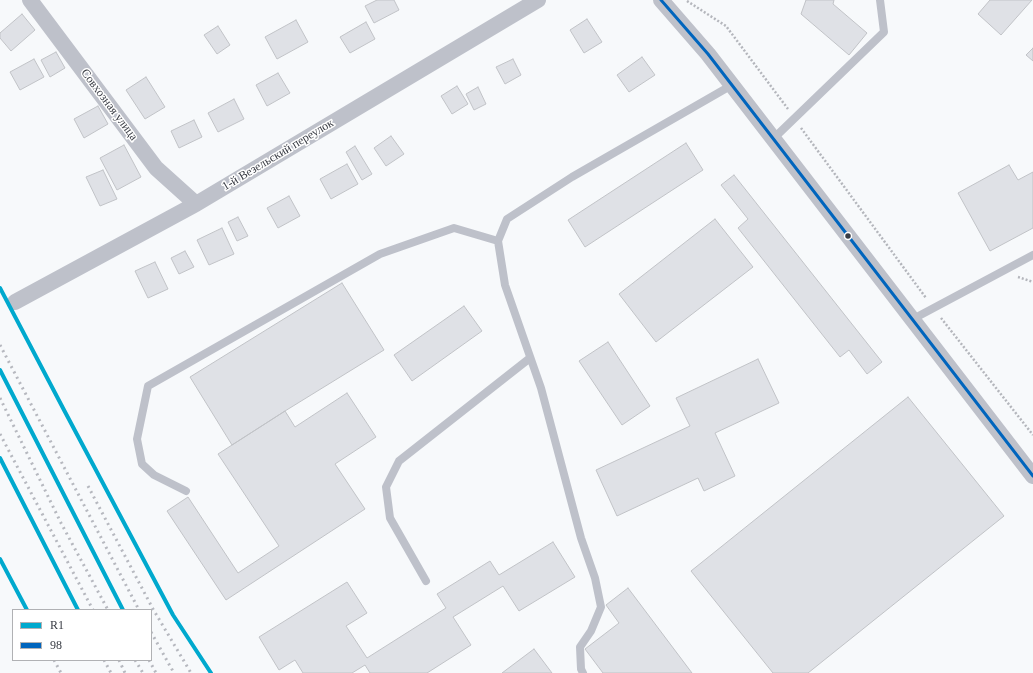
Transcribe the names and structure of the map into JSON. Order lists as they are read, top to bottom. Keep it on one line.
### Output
{"streets":{"street":["Совхозная улица","1-й Везельский переулок"]},"crossings":[["Совхозная улица","1-й Везельский переулок"]],"lines":["transit line 98","transit line R1"],"legend":["R1","98"]}
